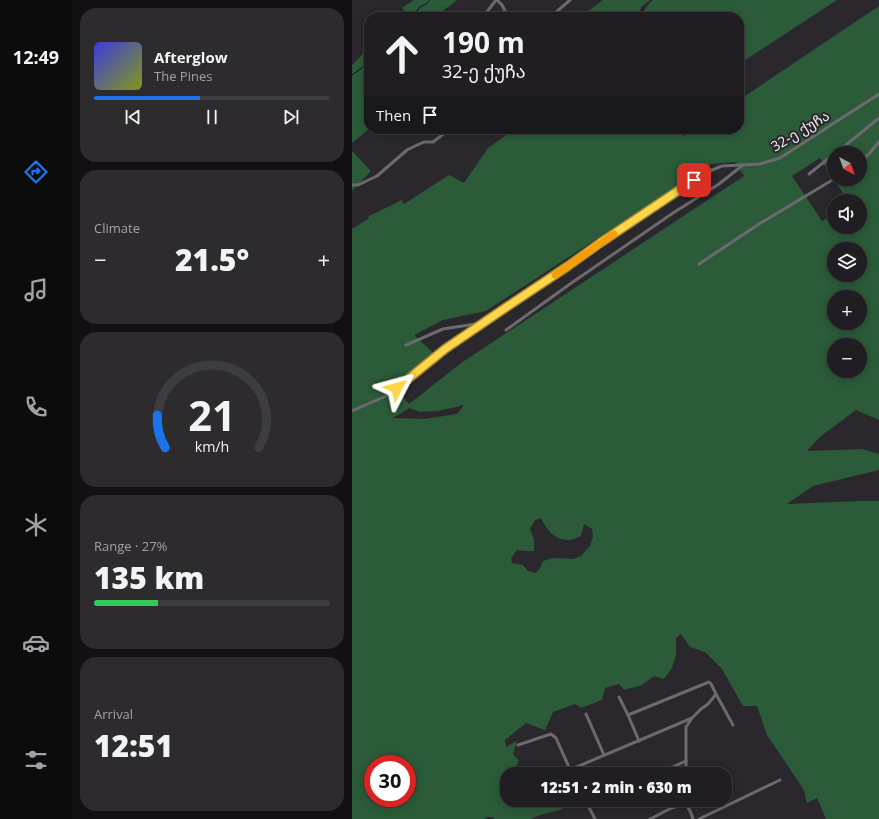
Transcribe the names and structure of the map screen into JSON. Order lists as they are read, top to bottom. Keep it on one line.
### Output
{"streets":{"street":["32-ე ქუჩა"]},"north":"bottom right","page":{"tabs":"12:49","turn":["190 m","32-ე ქუჩა"],"song":["Afterglow","The Pines"],"then":"Then","map_buttons":["+","−"],"tile":["Climate",["Range · 27%","135 km"],["Arrival","12:51"]],"heat":["−","21.5°","+"],"limit":"30","trip":"12:51 · 2 min · 630 m","gauge":["21","km/h"]}}
